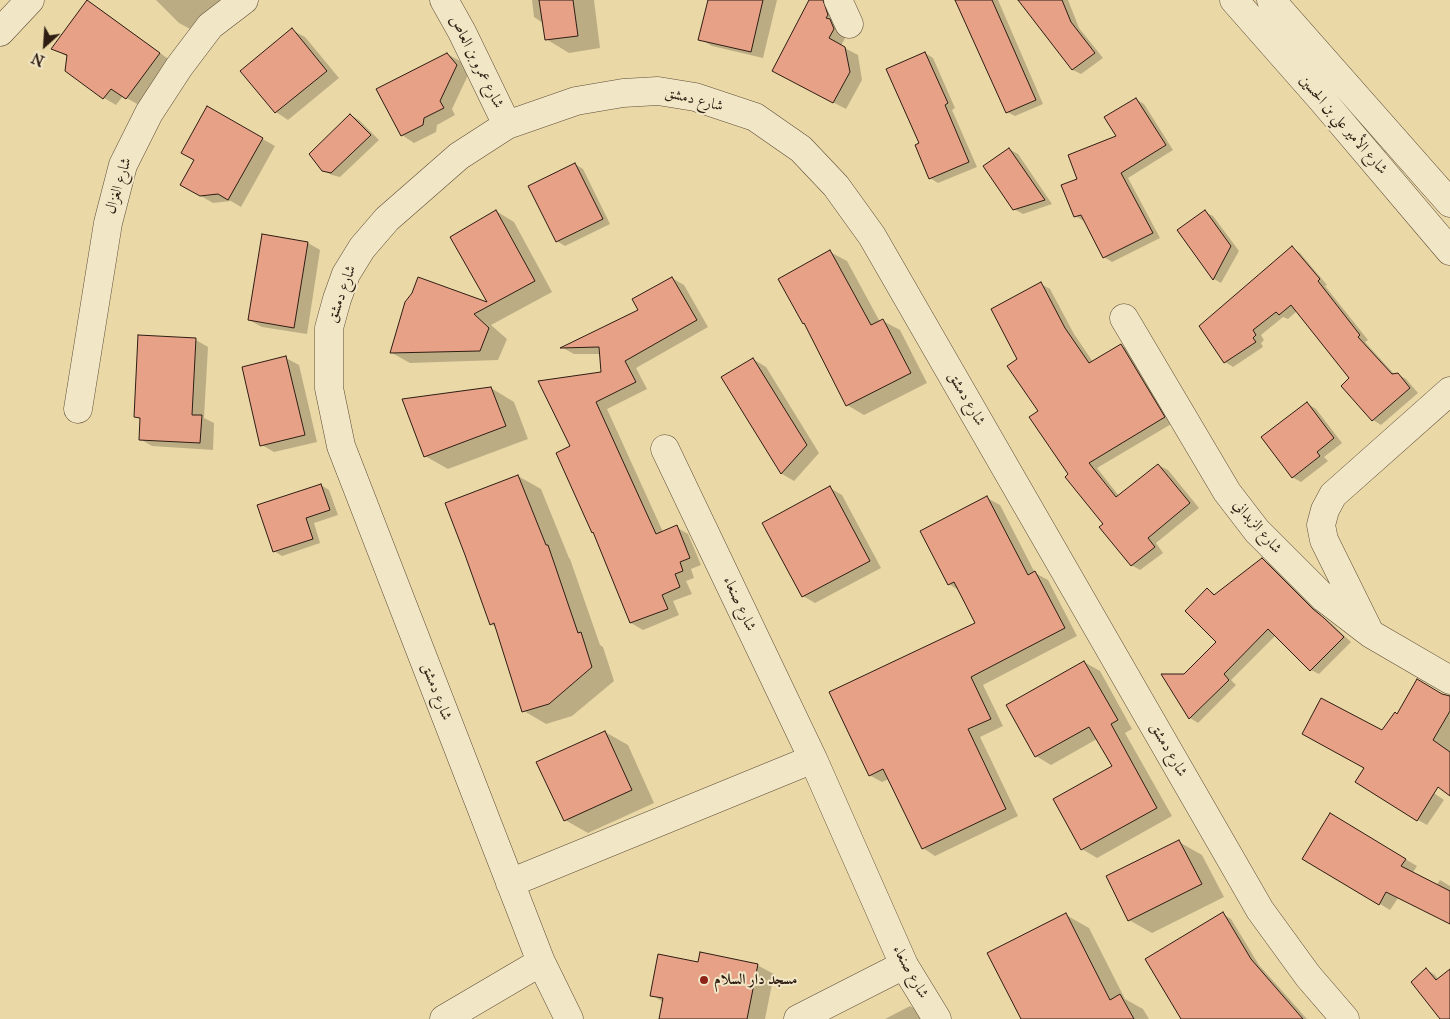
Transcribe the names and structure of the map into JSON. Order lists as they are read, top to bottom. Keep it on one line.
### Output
{"streets":{"street":["شارع عمرو بن العاص","شارع دمشق","شارع الأمير علي بن الحسين","شارع الغزال","شارع الزبداني","شارع صنعاء"]},"crossings":[["شارع عمرو بن العاص","شارع دمشق"]],"places":["مسجد دار السلام"],"north":"bottom left"}
